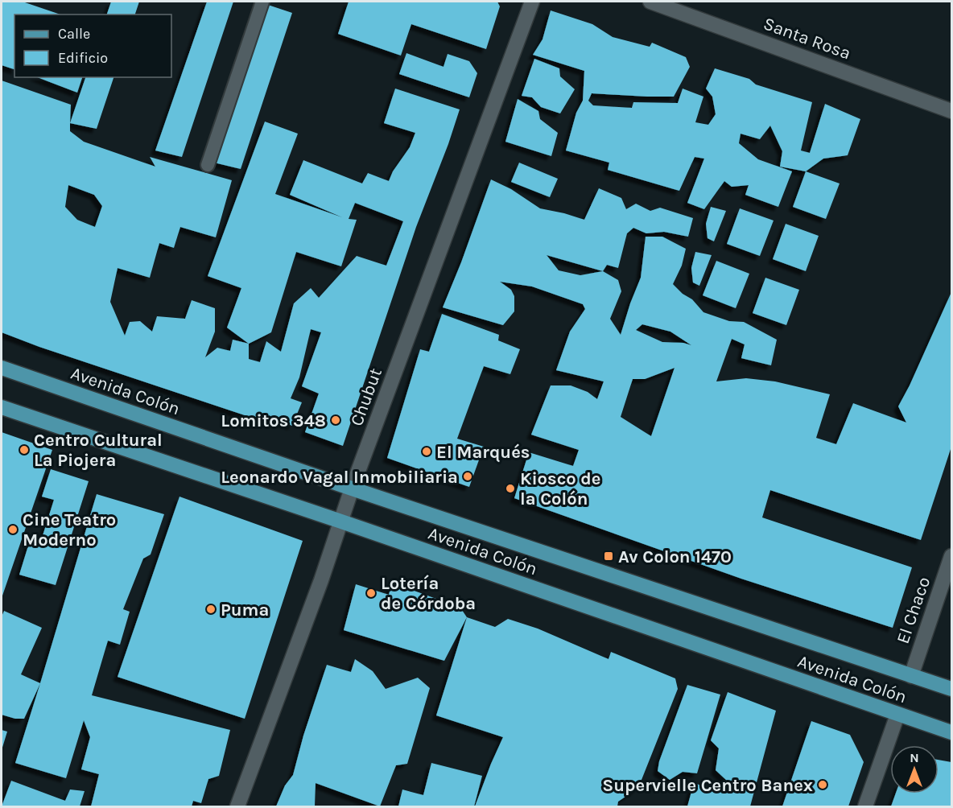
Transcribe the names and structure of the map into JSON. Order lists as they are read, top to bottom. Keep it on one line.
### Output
{"streets":{"main road":["Avenida Colón"],"street":["Santa Rosa","Chubut","El Chaco"]},"crossings":[["Avenida Colón","Chubut"],["Avenida Colón","El Chaco"]],"places":{"other":["Lomitos 348","Centro Cultural La Piojera","El Marqués","Leonardo Vagal Inmobiliaria","Kiosco de la Colón","Cine Teatro Moderno","Lotería de Córdoba","Puma","Supervielle Centro Banex"],"transit":["Av Colon 1470"]},"legend":["Calle","Edificio"],"north":"top"}
